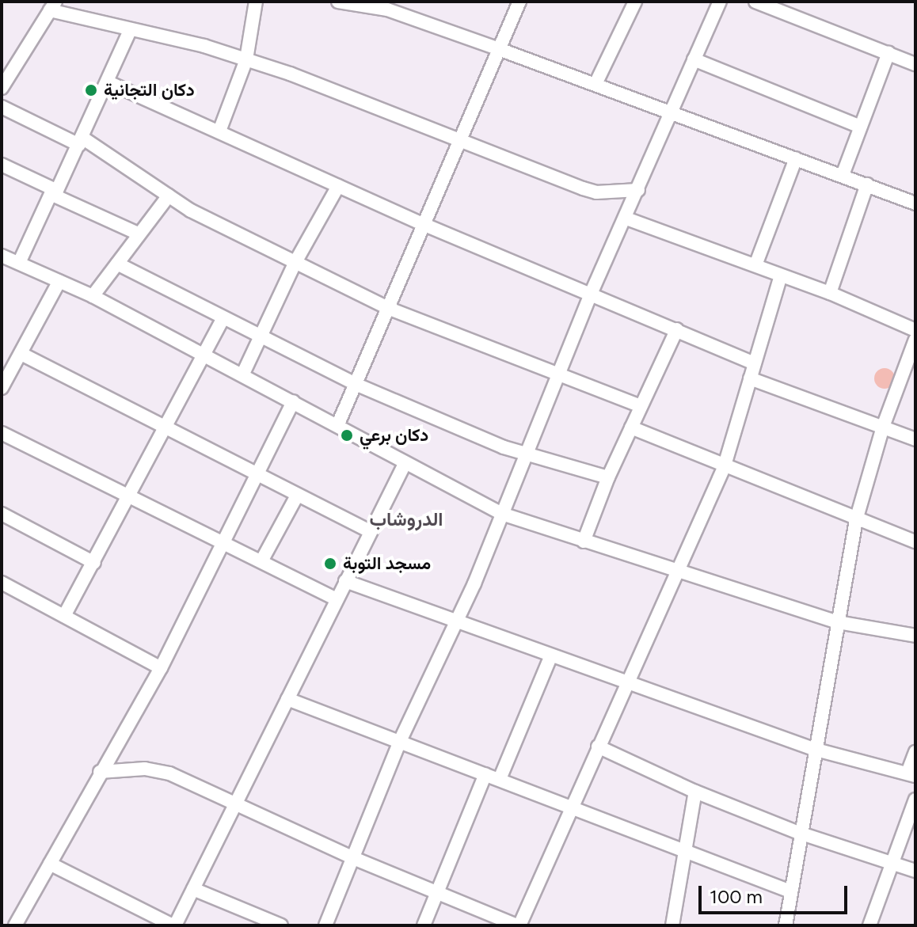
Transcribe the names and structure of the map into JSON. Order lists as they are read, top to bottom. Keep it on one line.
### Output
{"districts":["الدروشاب"],"places":["دكان التجانية","دكان برعي","مسجد التوبة"],"scale_bar":"100 m"}
